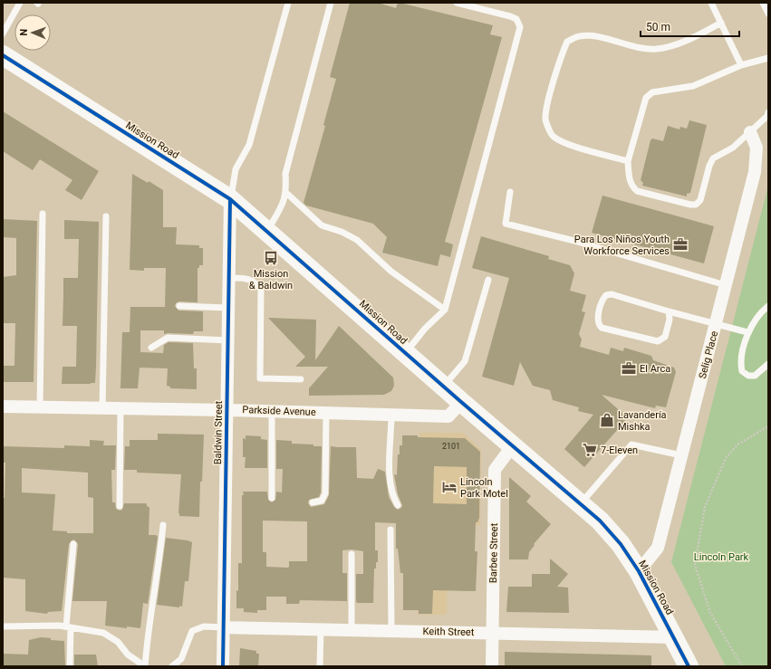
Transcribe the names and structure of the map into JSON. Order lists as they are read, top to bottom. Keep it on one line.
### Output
{"streets":{"main road":["Mission Road"],"street":["Selig Place","Parkside Avenue","Baldwin Street","Barbee Street","Keith Street"]},"crossings":[["Mission Road","Selig Place"],["Mission Road","Parkside Avenue"],["Mission Road","Baldwin Street"],["Mission Road","Barbee Street"],["Mission Road","Keith Street"],["Parkside Avenue","Baldwin Street"],["Baldwin Street","Keith Street"],["Barbee Street","Keith Street"]],"parks":["Lincoln Park"],"places":{"office":["Para Los Niños Youth Workforce Services","El Arca"],"bus stop":["Mission & Baldwin"],"shop":["Lavandería Mishka"],"supermarket":["7-Eleven"],"hotel":["Lincoln Park Motel"]},"house_numbers":["2101"],"scale_bar":"50 m","north":"left"}
